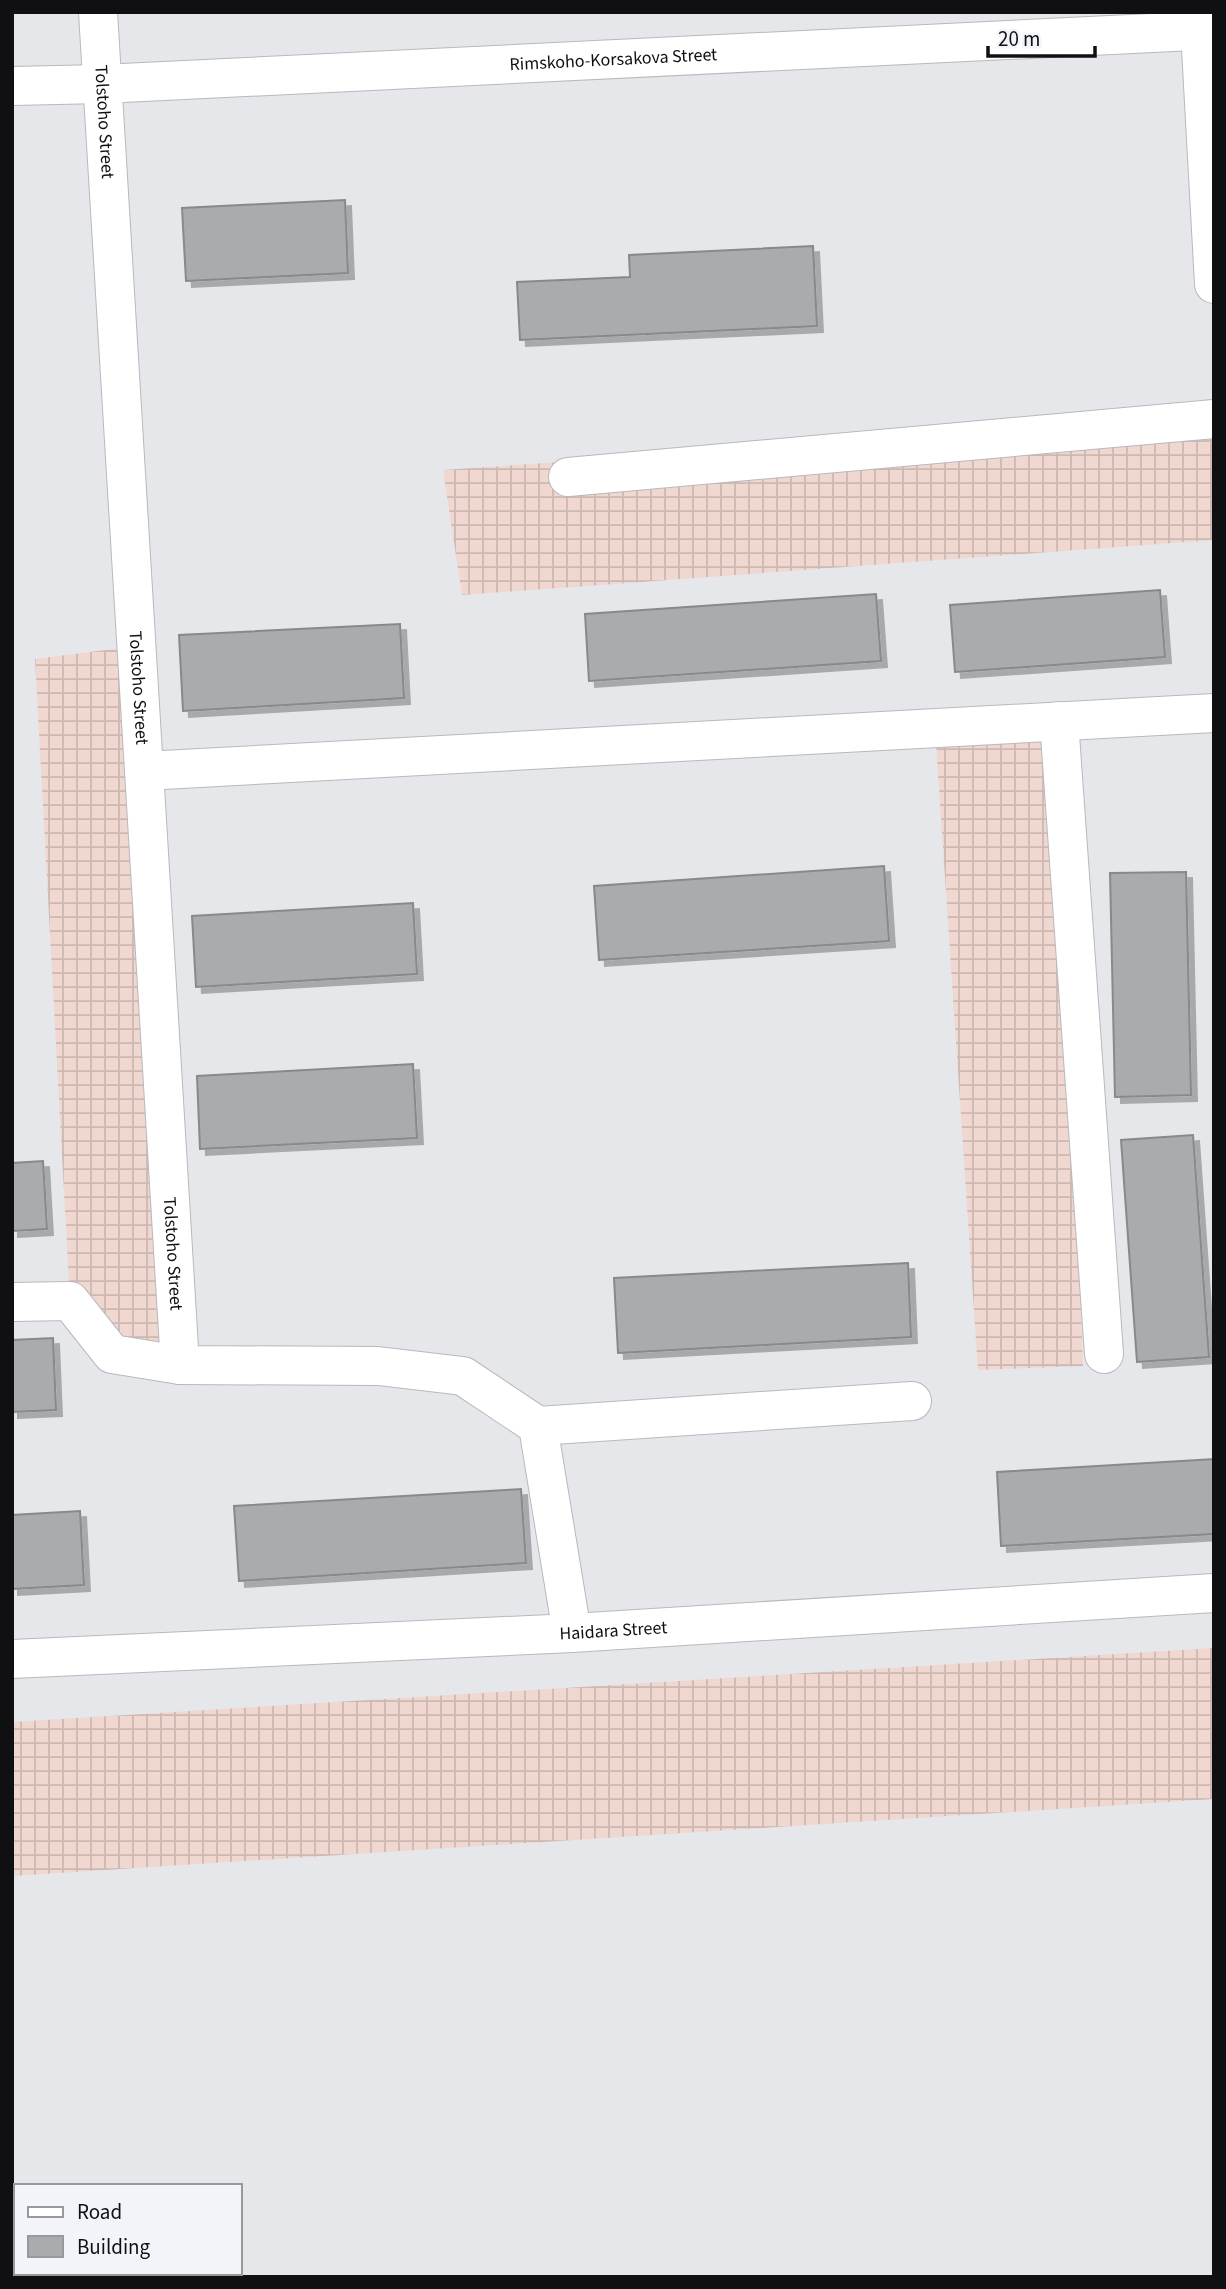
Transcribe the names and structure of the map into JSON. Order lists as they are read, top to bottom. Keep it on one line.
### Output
{"streets":{"street":["Rimskoho-Korsakova Street","Tolstoho Street","Haidara Street"]},"crossings":[["Rimskoho-Korsakova Street","Tolstoho Street"]],"legend":["Road","Building"],"scale_bar":"20 m"}
